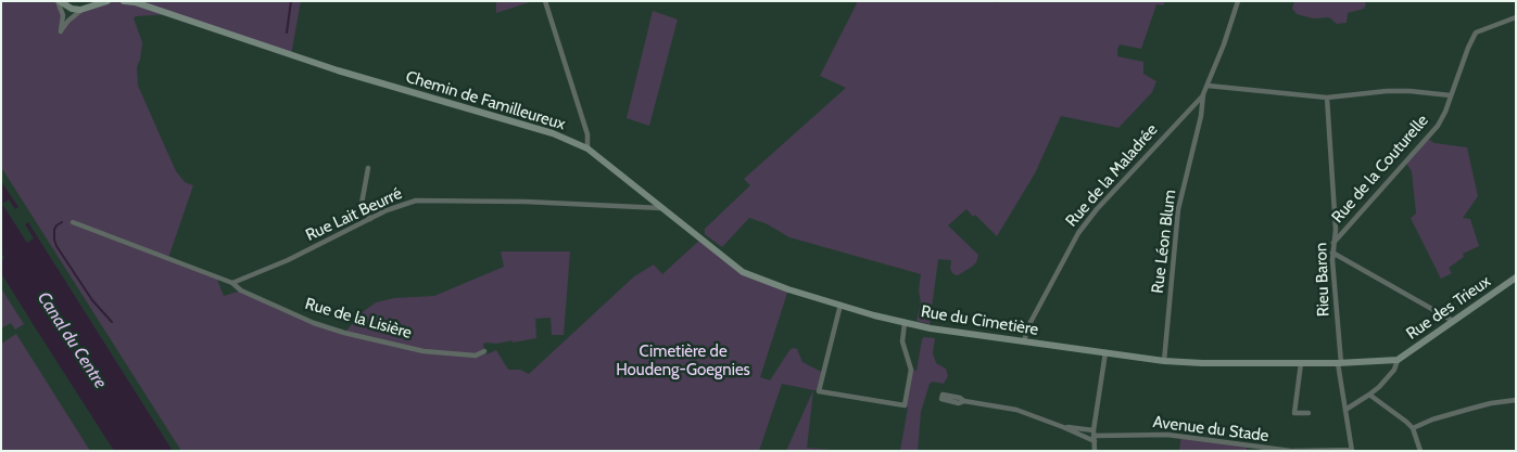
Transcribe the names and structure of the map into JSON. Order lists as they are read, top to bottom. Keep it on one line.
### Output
{"streets":{"street":["Chemin de Familleureux","Rue de la Couturelle","Rue de la Maladrée","Rue Lait Beurré","Rue Léon Blum","Rieu Baron","Rue des Trieux","Rue de la Lisière","Rue du Cimetière","Avenue du Stade"]},"crossings":[["Chemin de Familleureux","Rue du Cimetière"],["Rue de la Couturelle","Rieu Baron"],["Rue de la Maladrée","Rue Léon Blum"],["Rue de la Maladrée","Rue du Cimetière"],["Rue Lait Beurré","Rue de la Lisière"],["Rue Lait Beurré","Rue du Cimetière"],["Rue Léon Blum","Rue du Cimetière"],["Rieu Baron","Rue du Cimetière"],["Rieu Baron","Avenue du Stade"],["Rue des Trieux","Rue du Cimetière"]],"water":["Canal du Centre"],"parks":["Cimetière de Houdeng-Goegnies"]}
